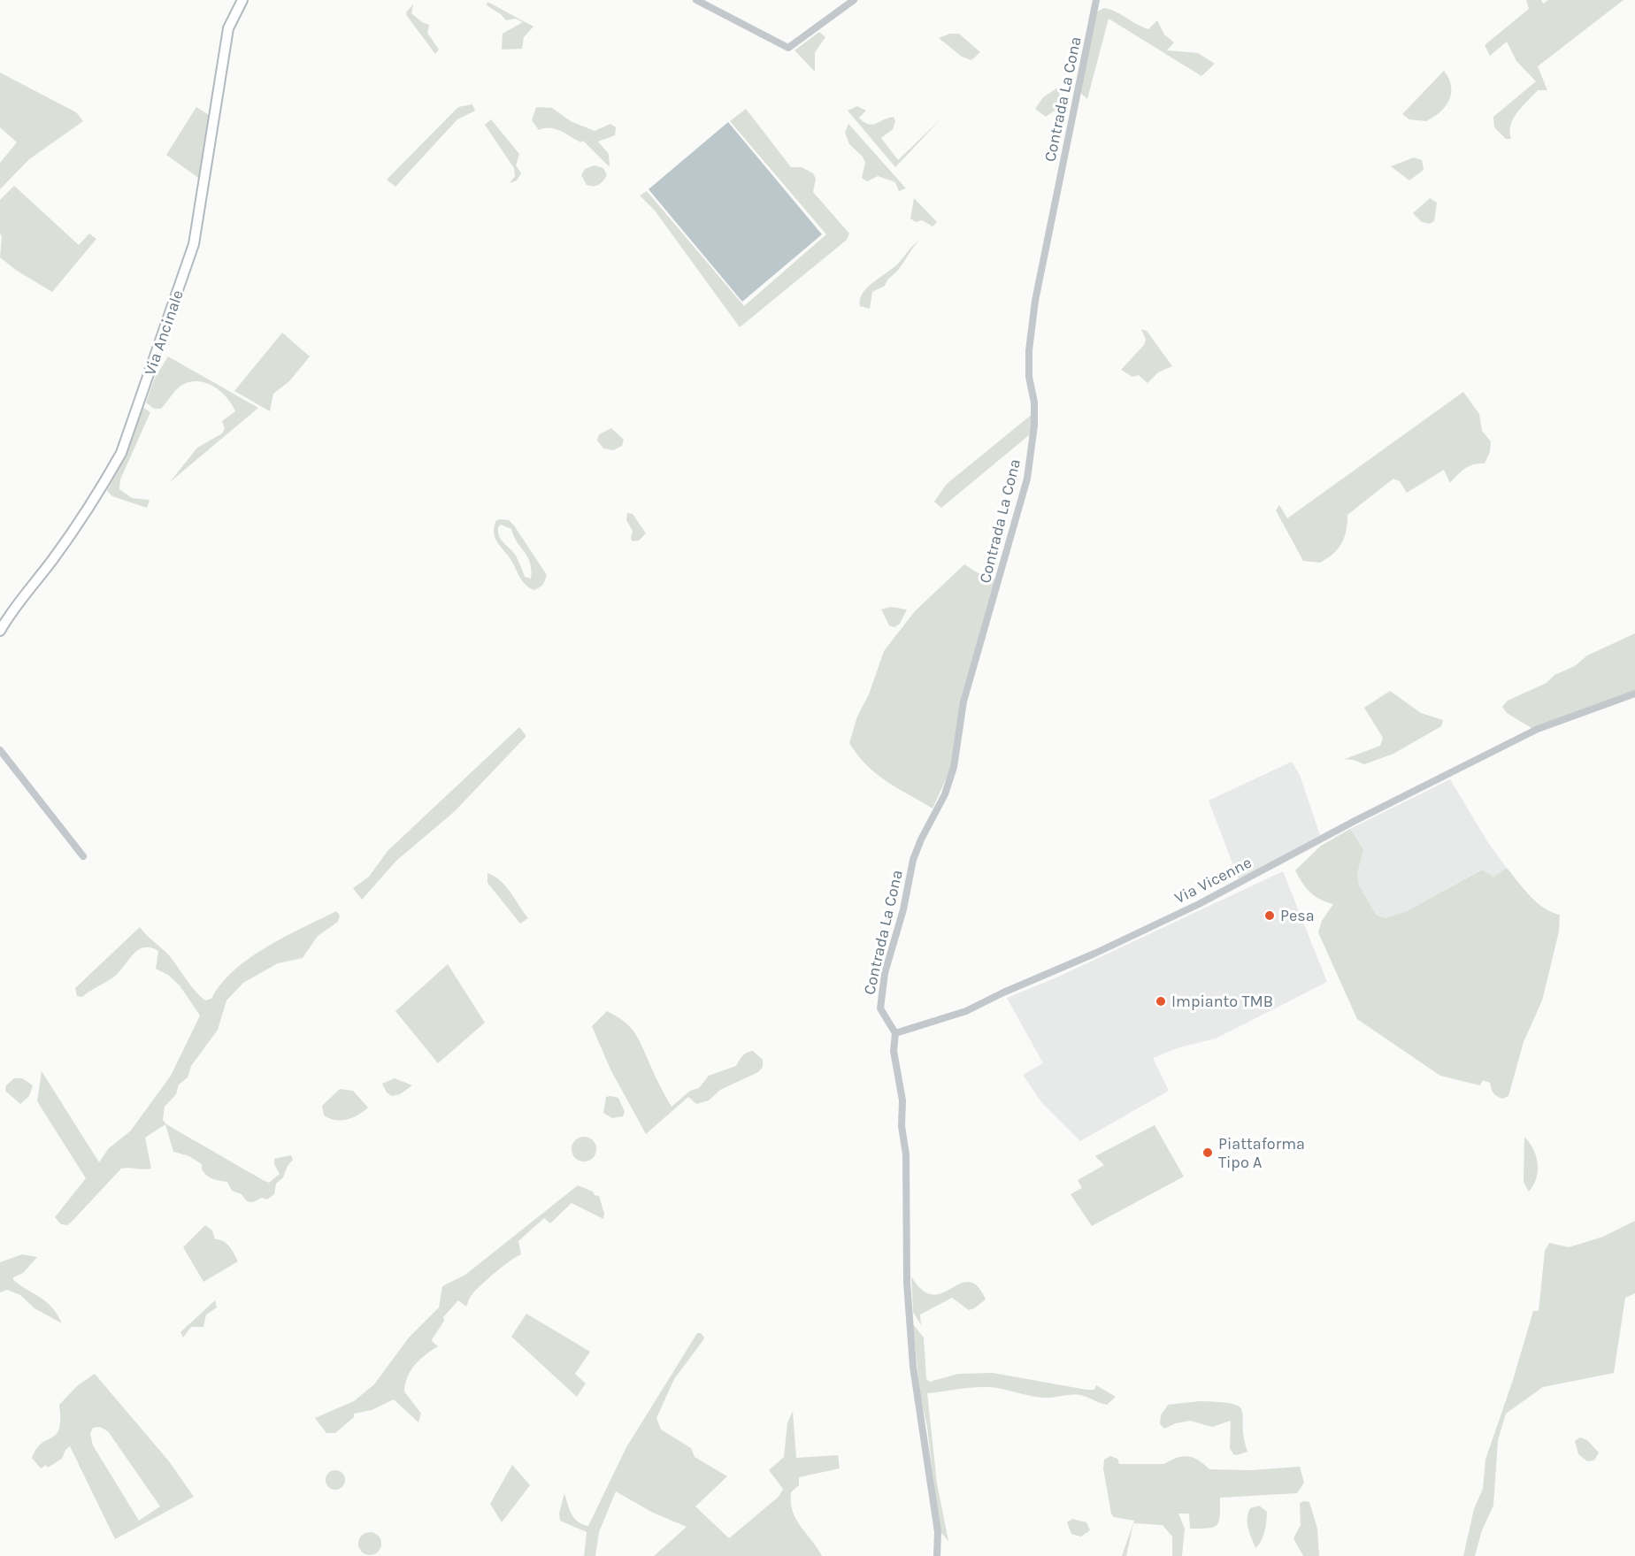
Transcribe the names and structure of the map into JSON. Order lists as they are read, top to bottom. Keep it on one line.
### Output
{"streets":{"main road":["Via Ancinale"],"street":["Contrada La Cona","Via Vicenne"]},"crossings":[["Contrada La Cona","Via Vicenne"]],"places":["Pesa","Impianto TMB","Piattaforma Tipo A"]}
